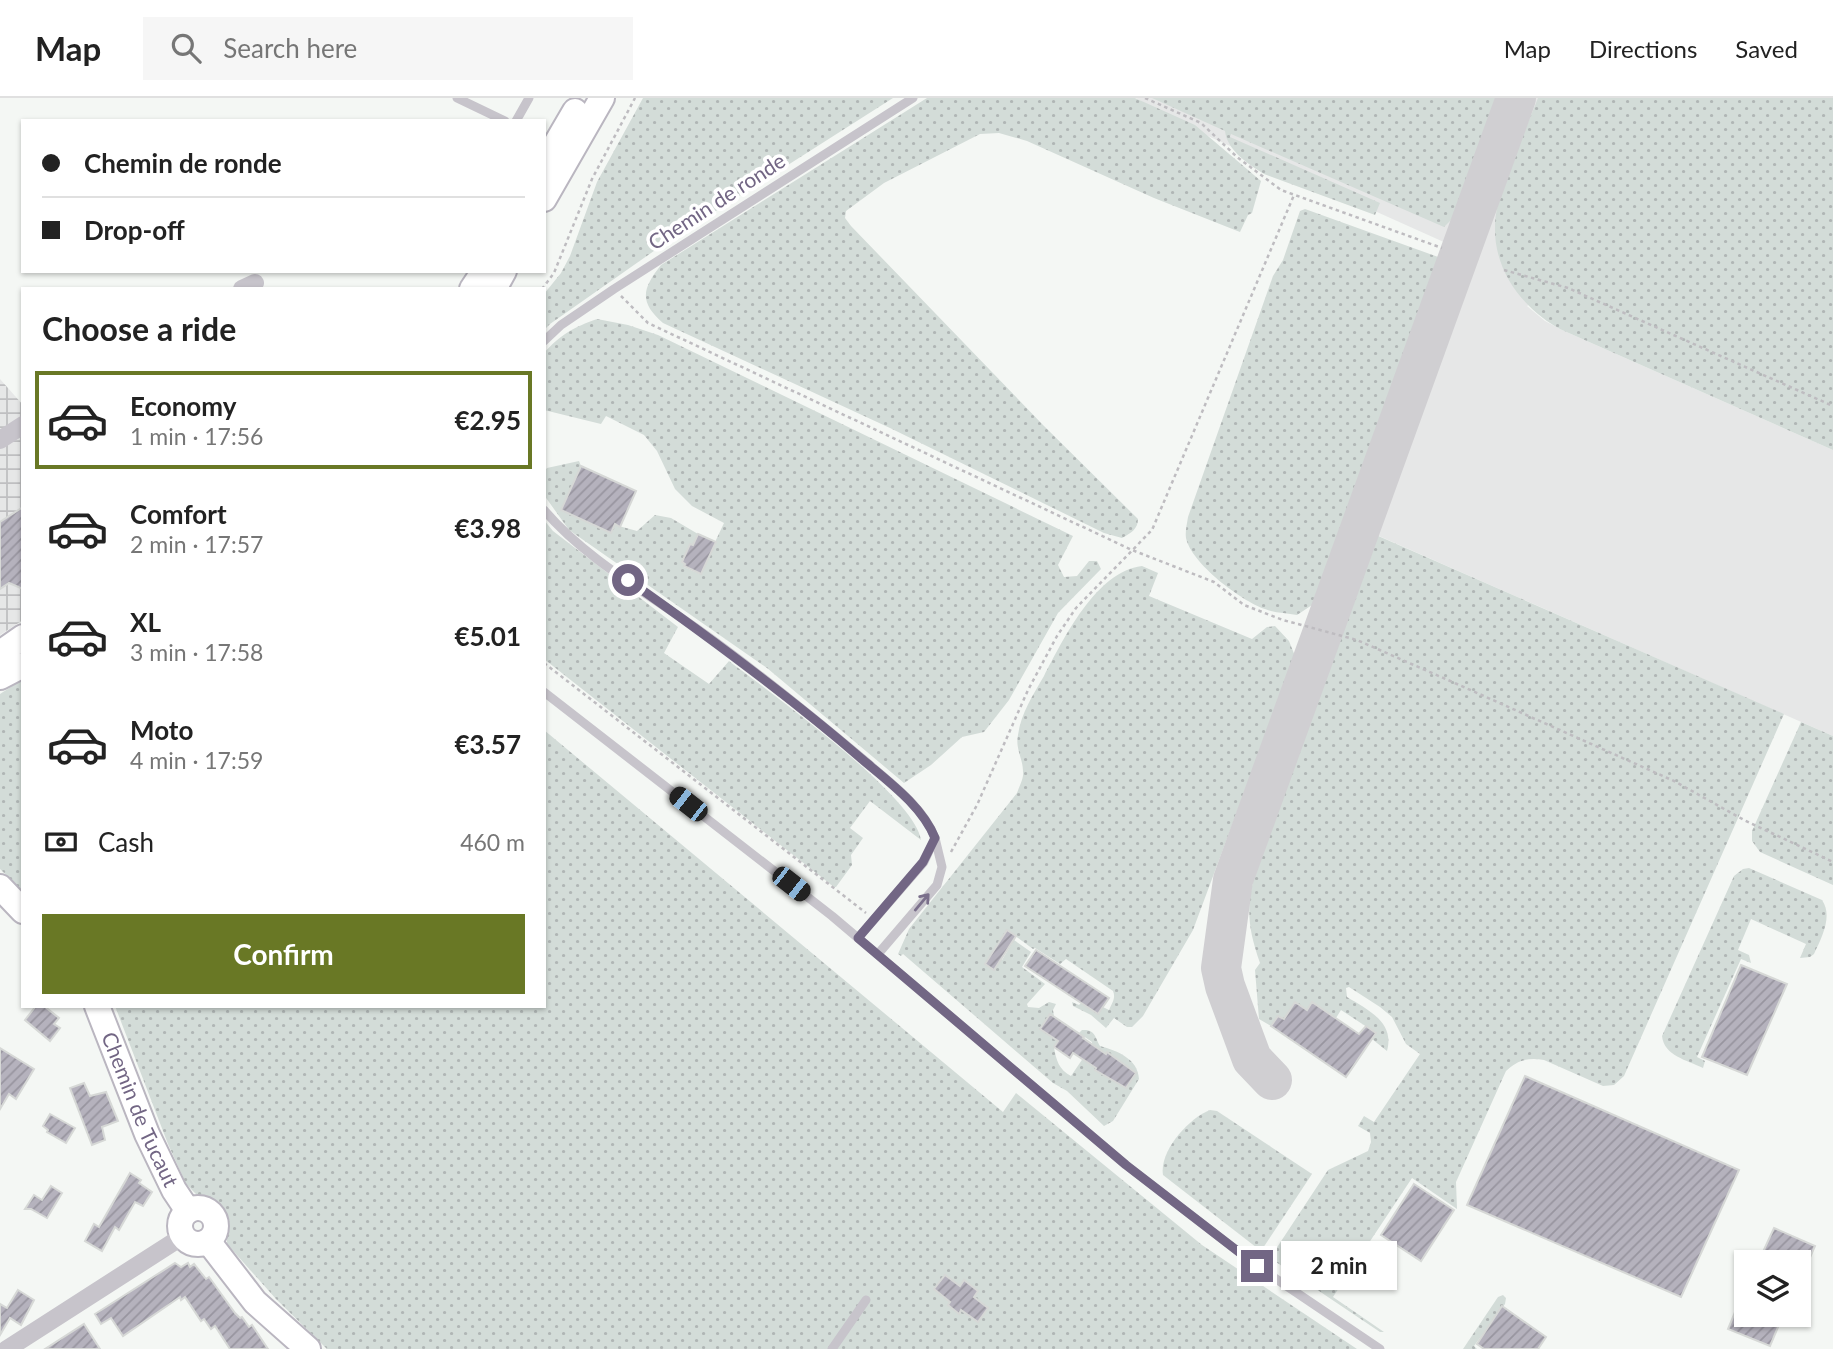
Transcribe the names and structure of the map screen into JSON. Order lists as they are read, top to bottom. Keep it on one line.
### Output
{"streets":{"main road":["Chemin de Tucaut"],"lane":["Chemin de ronde"]},"page":{"header":"Map","search":"Search here","nav":["Map","Directions","Saved"],"banner":["Chemin de ronde","Drop-off"],"heading":"Choose a ride","list":[{"name":"Economy","note":"1 min · 17:56","value":"€2.95"},{"name":"Comfort","note":"2 min · 17:57","value":"€3.98"},{"name":"XL","note":"3 min · 17:58","value":"€5.01"},{"name":"Moto","note":"4 min · 17:59","value":"€3.57"}],"pay":["Cash","460 m"],"buttons":"Confirm","bubble":"2 min"}}
